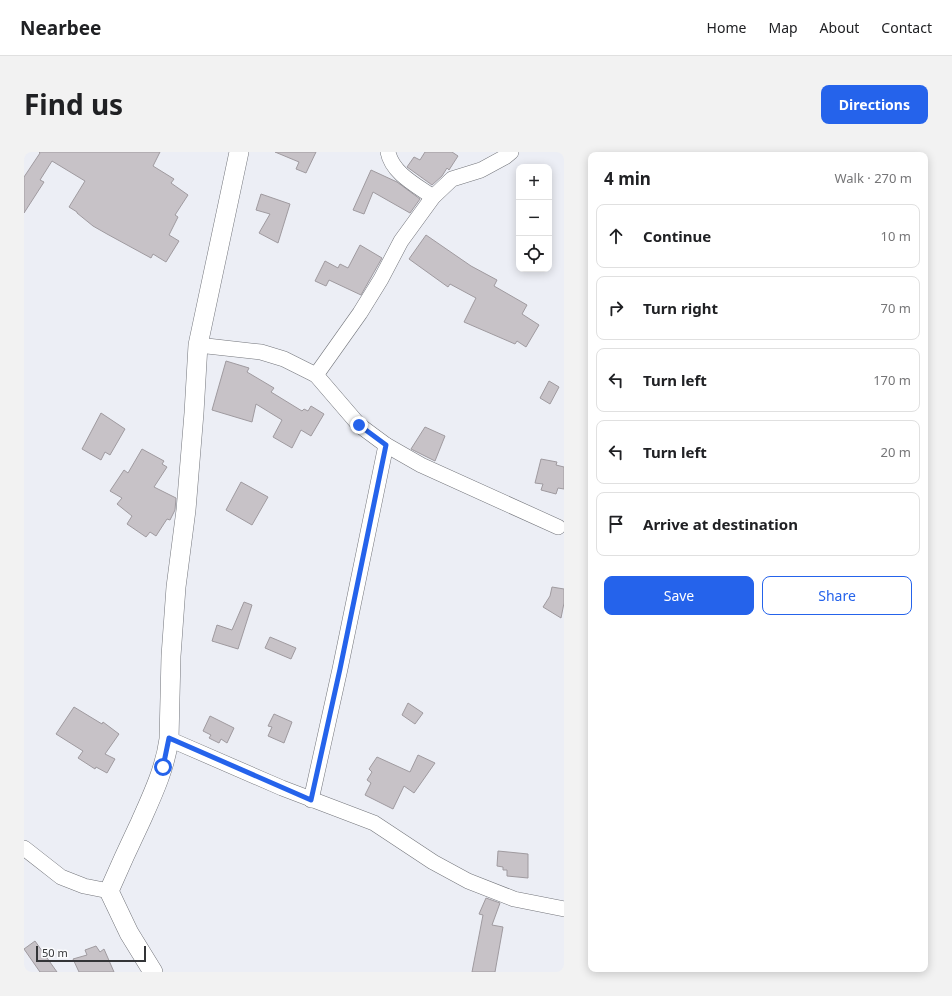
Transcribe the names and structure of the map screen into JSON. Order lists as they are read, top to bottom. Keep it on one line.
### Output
{"scale_bar":"50 m","page":{"header":"Nearbee","nav":["Home","Map","About","Contact"],"title":"Find us","buttons":["Directions",["Save","Share"]],"heading":["4 min","Walk · 270 m"],"map_buttons":["+","−"],"list":[["Continue","10 m"],["Turn right","70 m"],["Turn left","170 m"],["Turn left","20 m"],"Arrive at destination"],"scale":"50 m"}}
